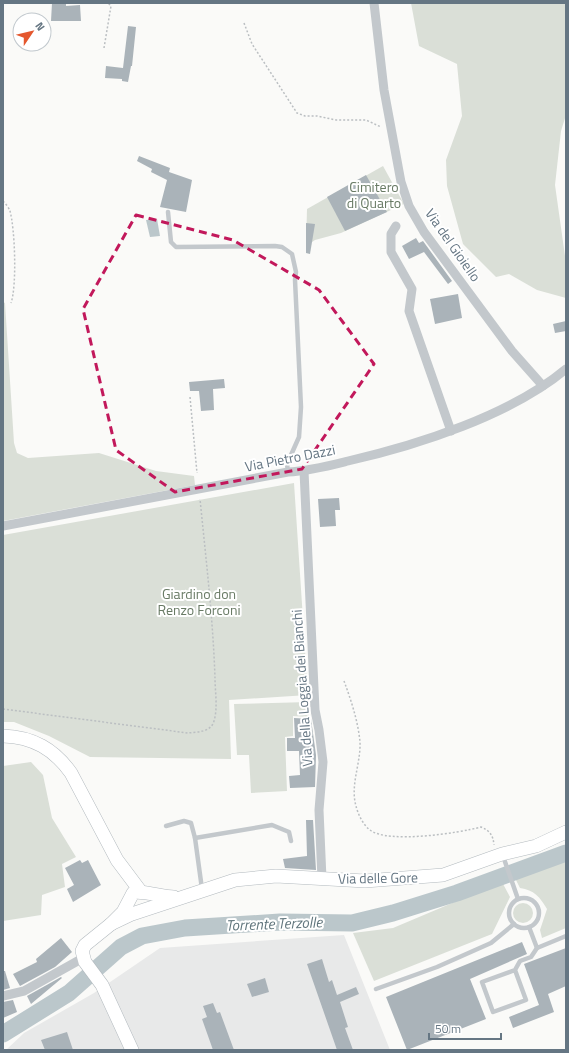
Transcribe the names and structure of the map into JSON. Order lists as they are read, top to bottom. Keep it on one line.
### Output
{"streets":{"main road":["Via delle Gore"],"street":["Via del Gioiello","Via Pietro Dazzi","Via della Loggia dei Bianchi"]},"crossings":[["Via del Gioiello","Via Pietro Dazzi"],["Via Pietro Dazzi","Via della Loggia dei Bianchi"],["Via della Loggia dei Bianchi","Via delle Gore"]],"water":["Torrente Terzolle"],"parks":["Cimitero di Quarto","Giardino don Renzo Forconi"],"scale_bar":"50 m","north":"top right"}
